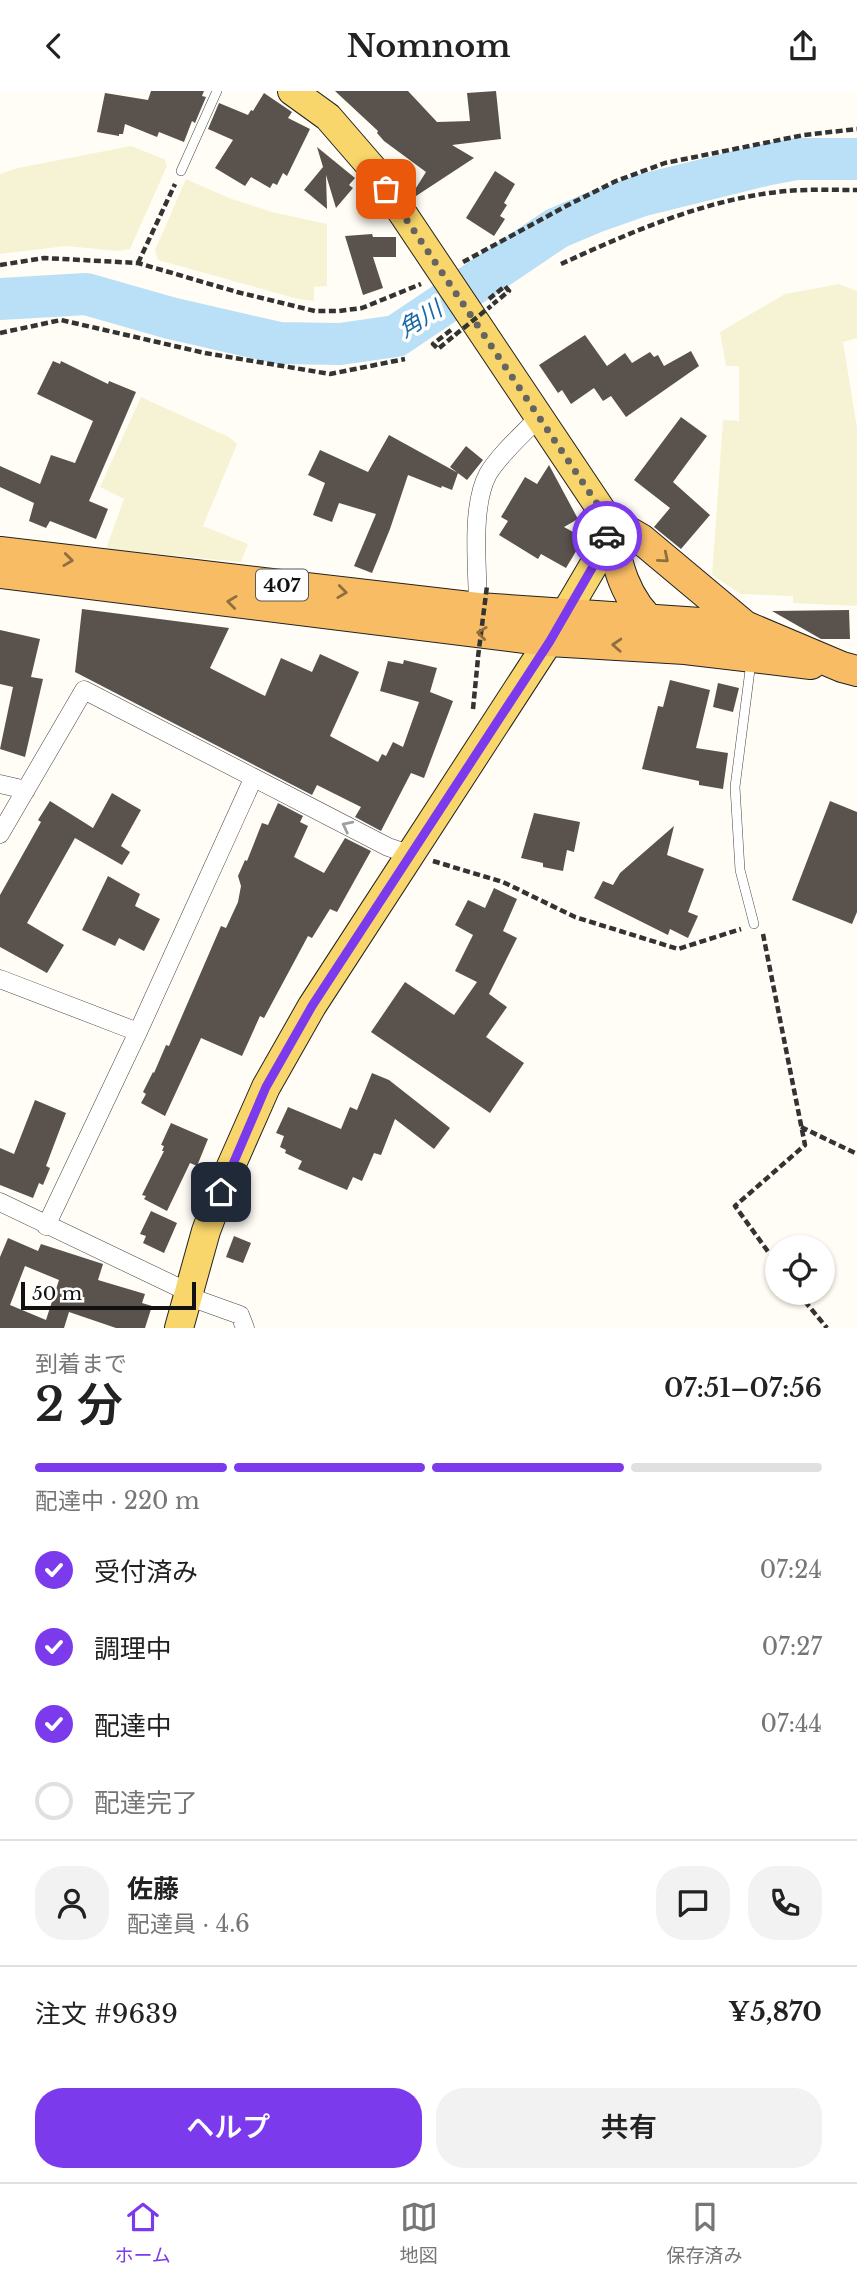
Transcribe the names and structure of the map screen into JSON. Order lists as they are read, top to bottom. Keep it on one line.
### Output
{"streets":{"highway":["407"]},"water":["角川"],"scale_bar":"50 m","page":{"header":"Nomnom","scale":"50 m","heading":["2 分","到着まで","07:51–07:56"],"panel":["佐藤","配達員 · 4.6","注文 #9639","¥5,870"],"bar":"配達中 · 220 m","list":[["受付済み","07:24"],["調理中","07:27"],["配達中","07:44"],"配達完了"],"buttons":["ヘルプ","共有"],"tabs":["ホーム","地図","保存済み"]}}
